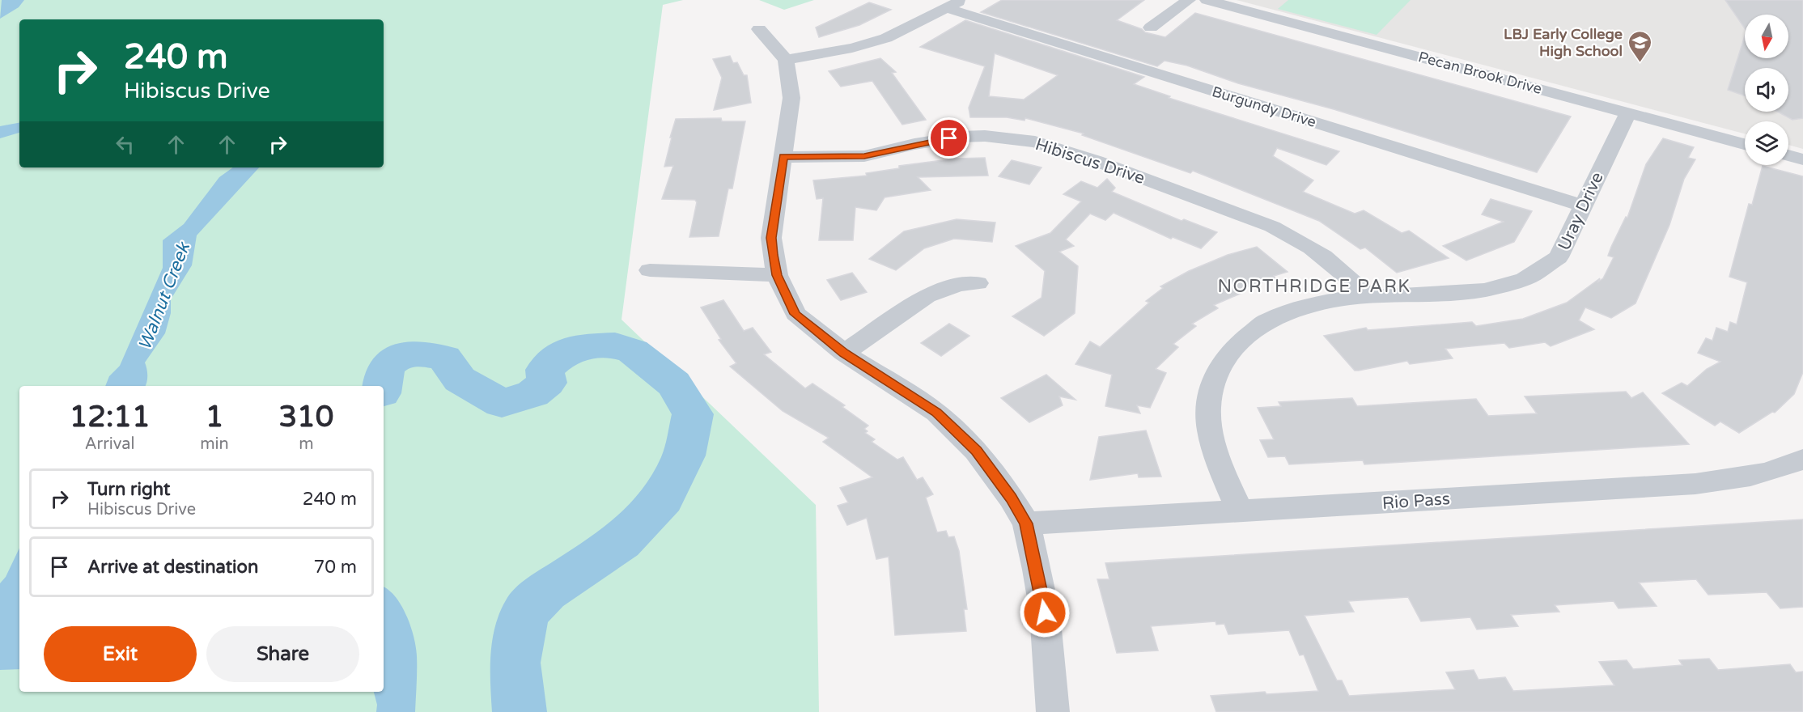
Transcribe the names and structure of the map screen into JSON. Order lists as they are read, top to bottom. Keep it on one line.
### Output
{"streets":{"street":["Pecan Brook Drive","Burgundy Drive","Hibiscus Drive","Uray Drive","Rio Pass"]},"crossings":[["Pecan Brook Drive","Uray Drive"],["Burgundy Drive","Uray Drive"],["Hibiscus Drive","Uray Drive"],["Uray Drive","Rio Pass"]],"districts":["NORTHRIDGE PARK"],"water":["Walnut Creek"],"places":{"school or university":["LBJ Early College High School"]},"north":"bottom","page":{"turn":["240 m","Hibiscus Drive"],"eta":["12:11","Arrival","1","min","310","m"],"list":[{"name":"Turn right","note":"Hibiscus Drive","value":"240 m"},{"name":"Arrive at destination","value":"70 m"}],"buttons":["Exit","Share"]}}
